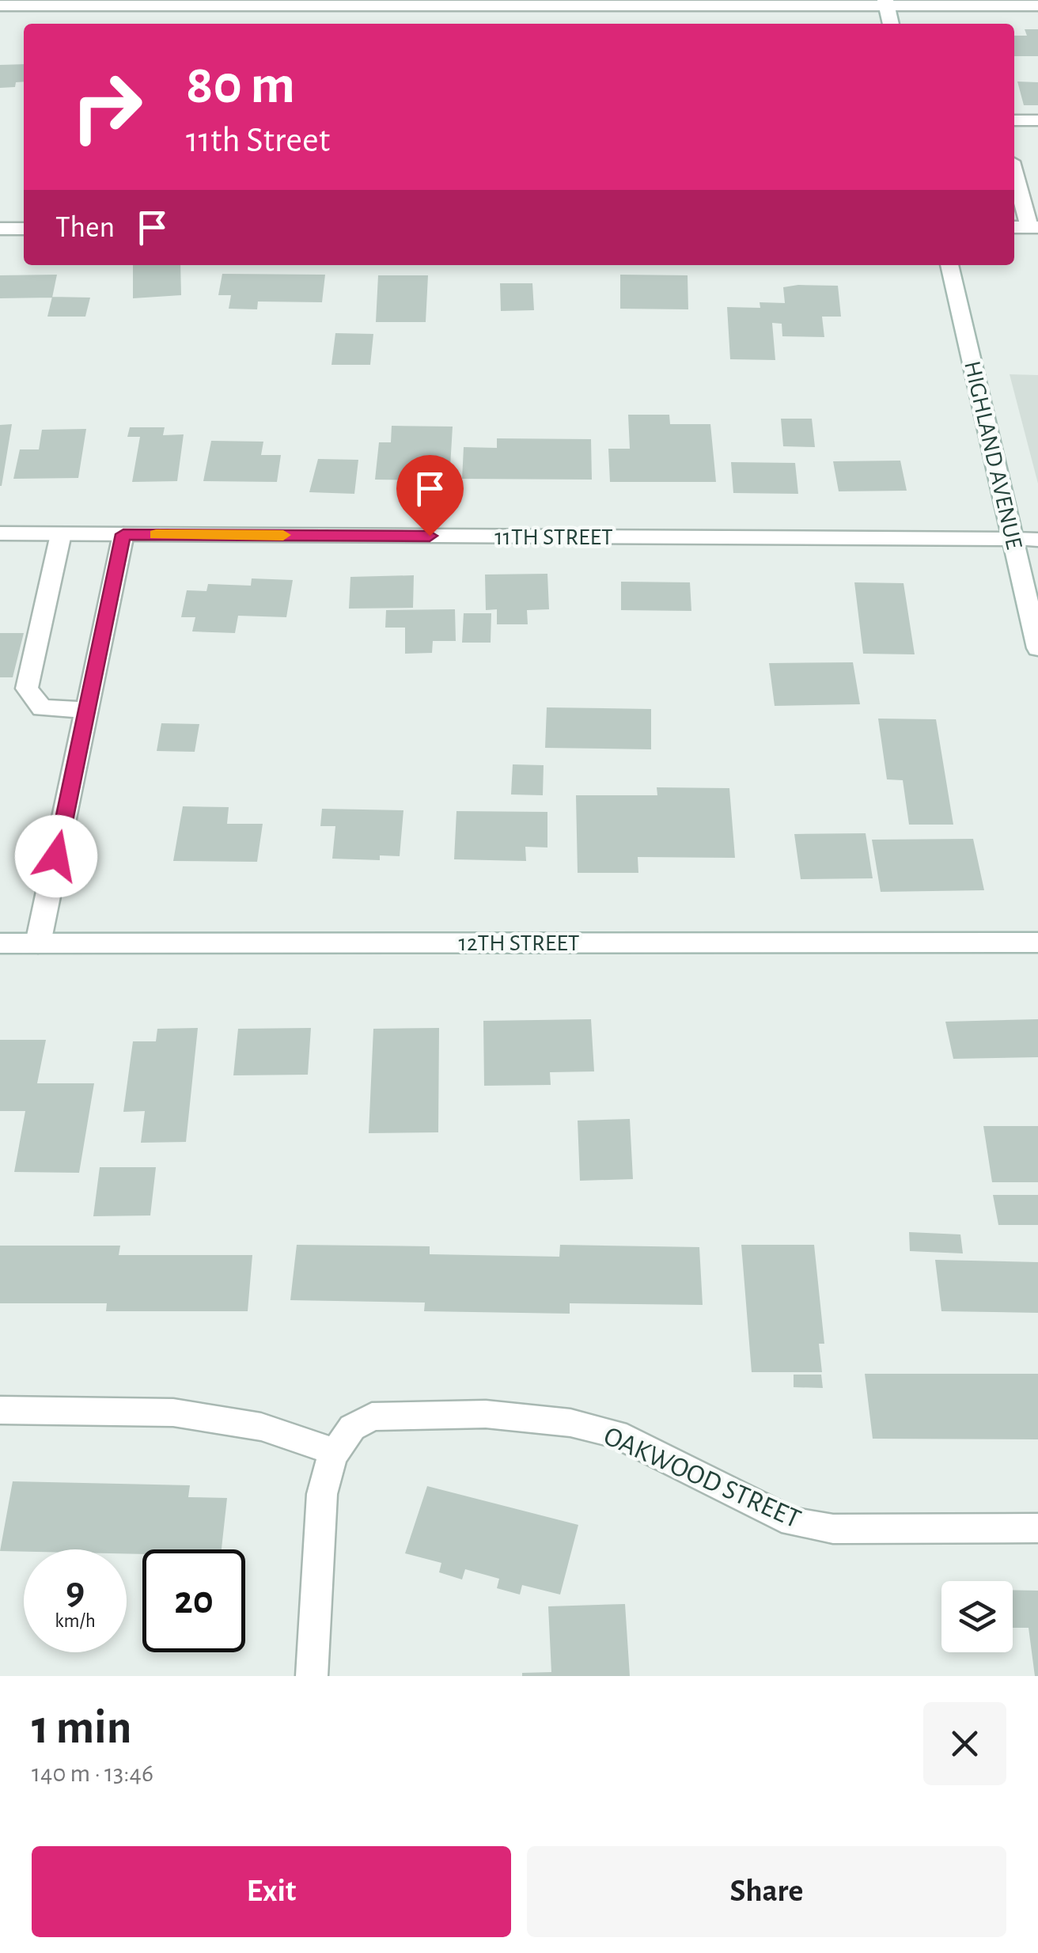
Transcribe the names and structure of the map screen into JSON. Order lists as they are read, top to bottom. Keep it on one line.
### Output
{"streets":{"street":["HIGHLAND AVENUE","11TH STREET","12TH STREET","OAKWOOD STREET"]},"crossings":[["HIGHLAND AVENUE","11TH STREET"]],"page":{"turn":["80 m","11th Street"],"then":"Then","speed":"9 km/h","limit":"20","heading":["1 min","140 m · 13:46"],"buttons":["Exit","Share"]}}
